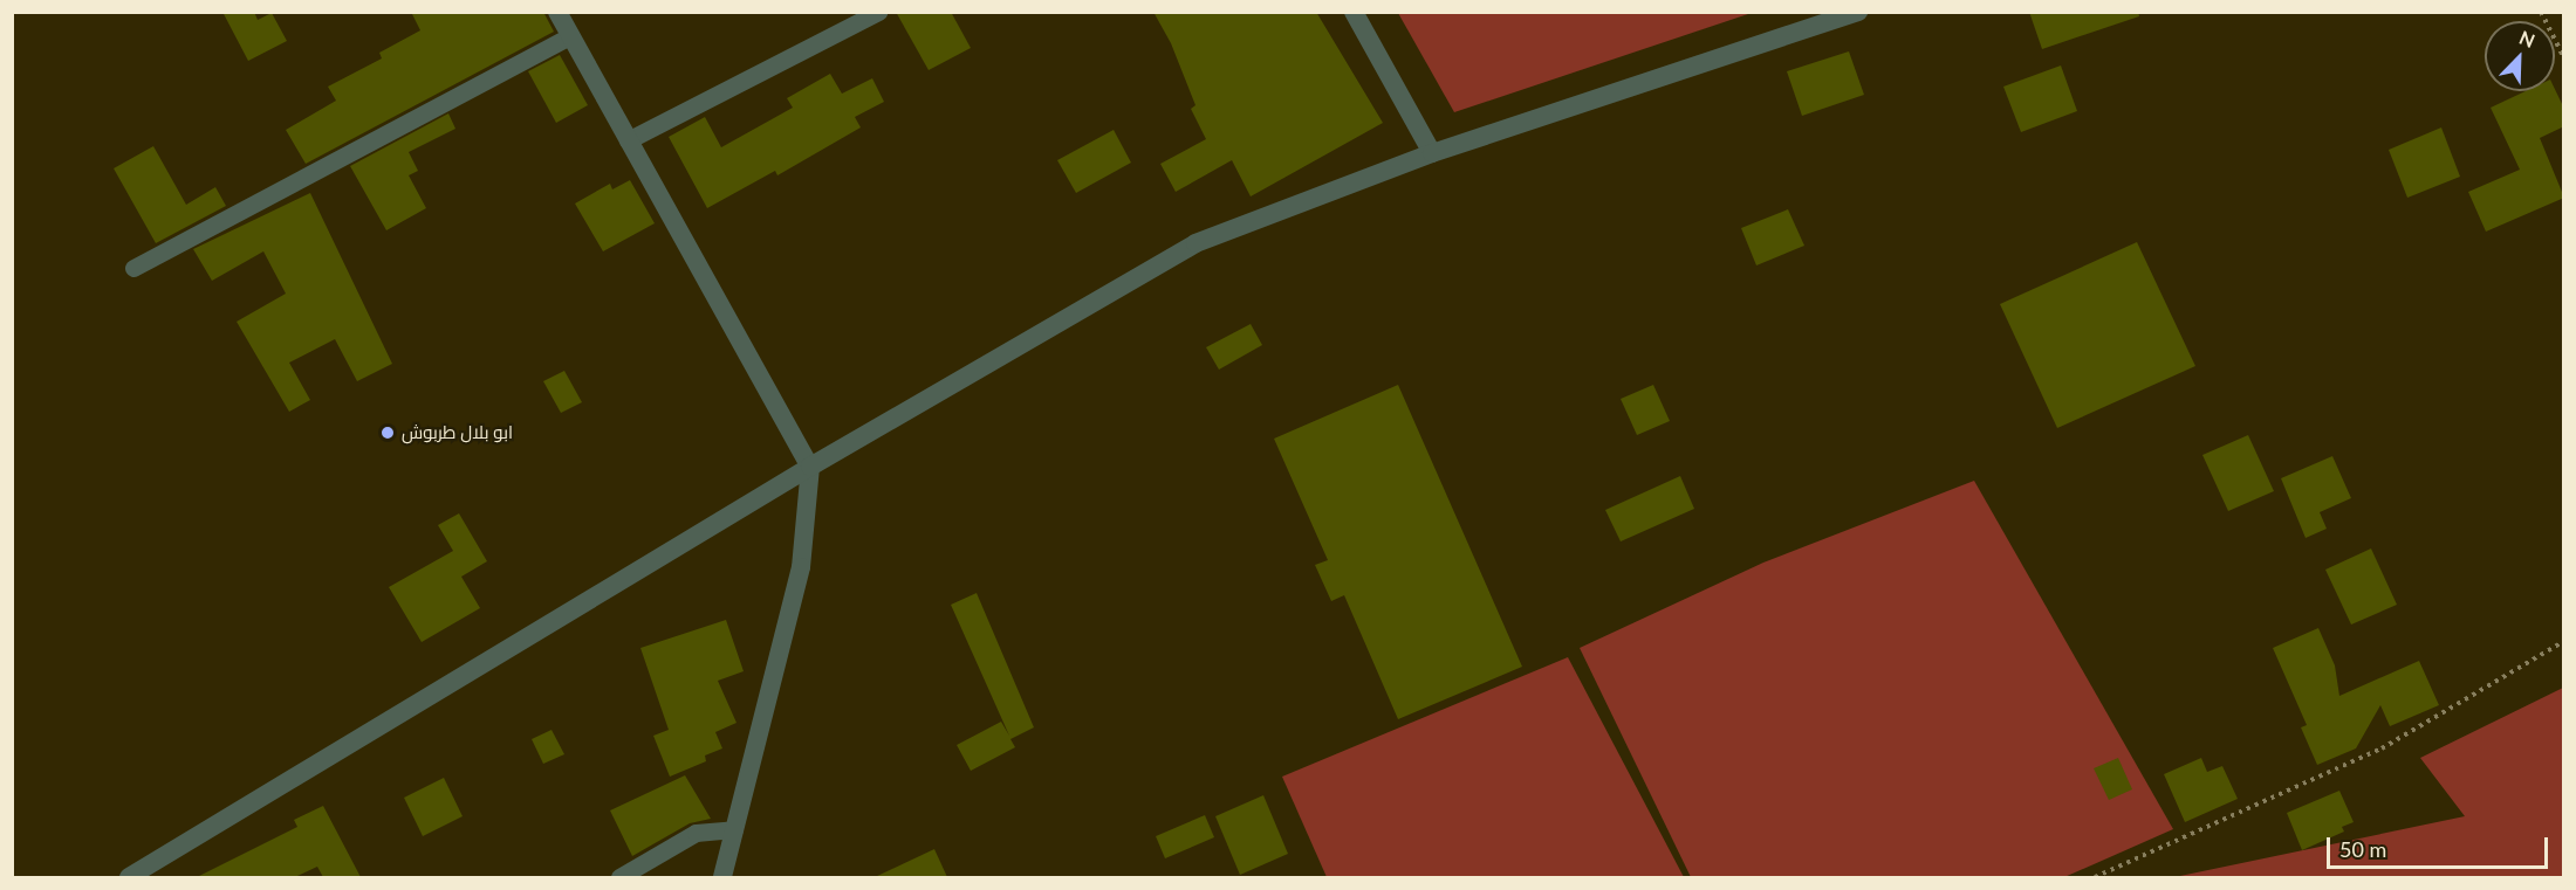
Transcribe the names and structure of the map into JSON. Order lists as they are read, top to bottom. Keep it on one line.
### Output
{"places":["ابو بلال طربوش"],"scale_bar":"50 m","north":"top right"}
